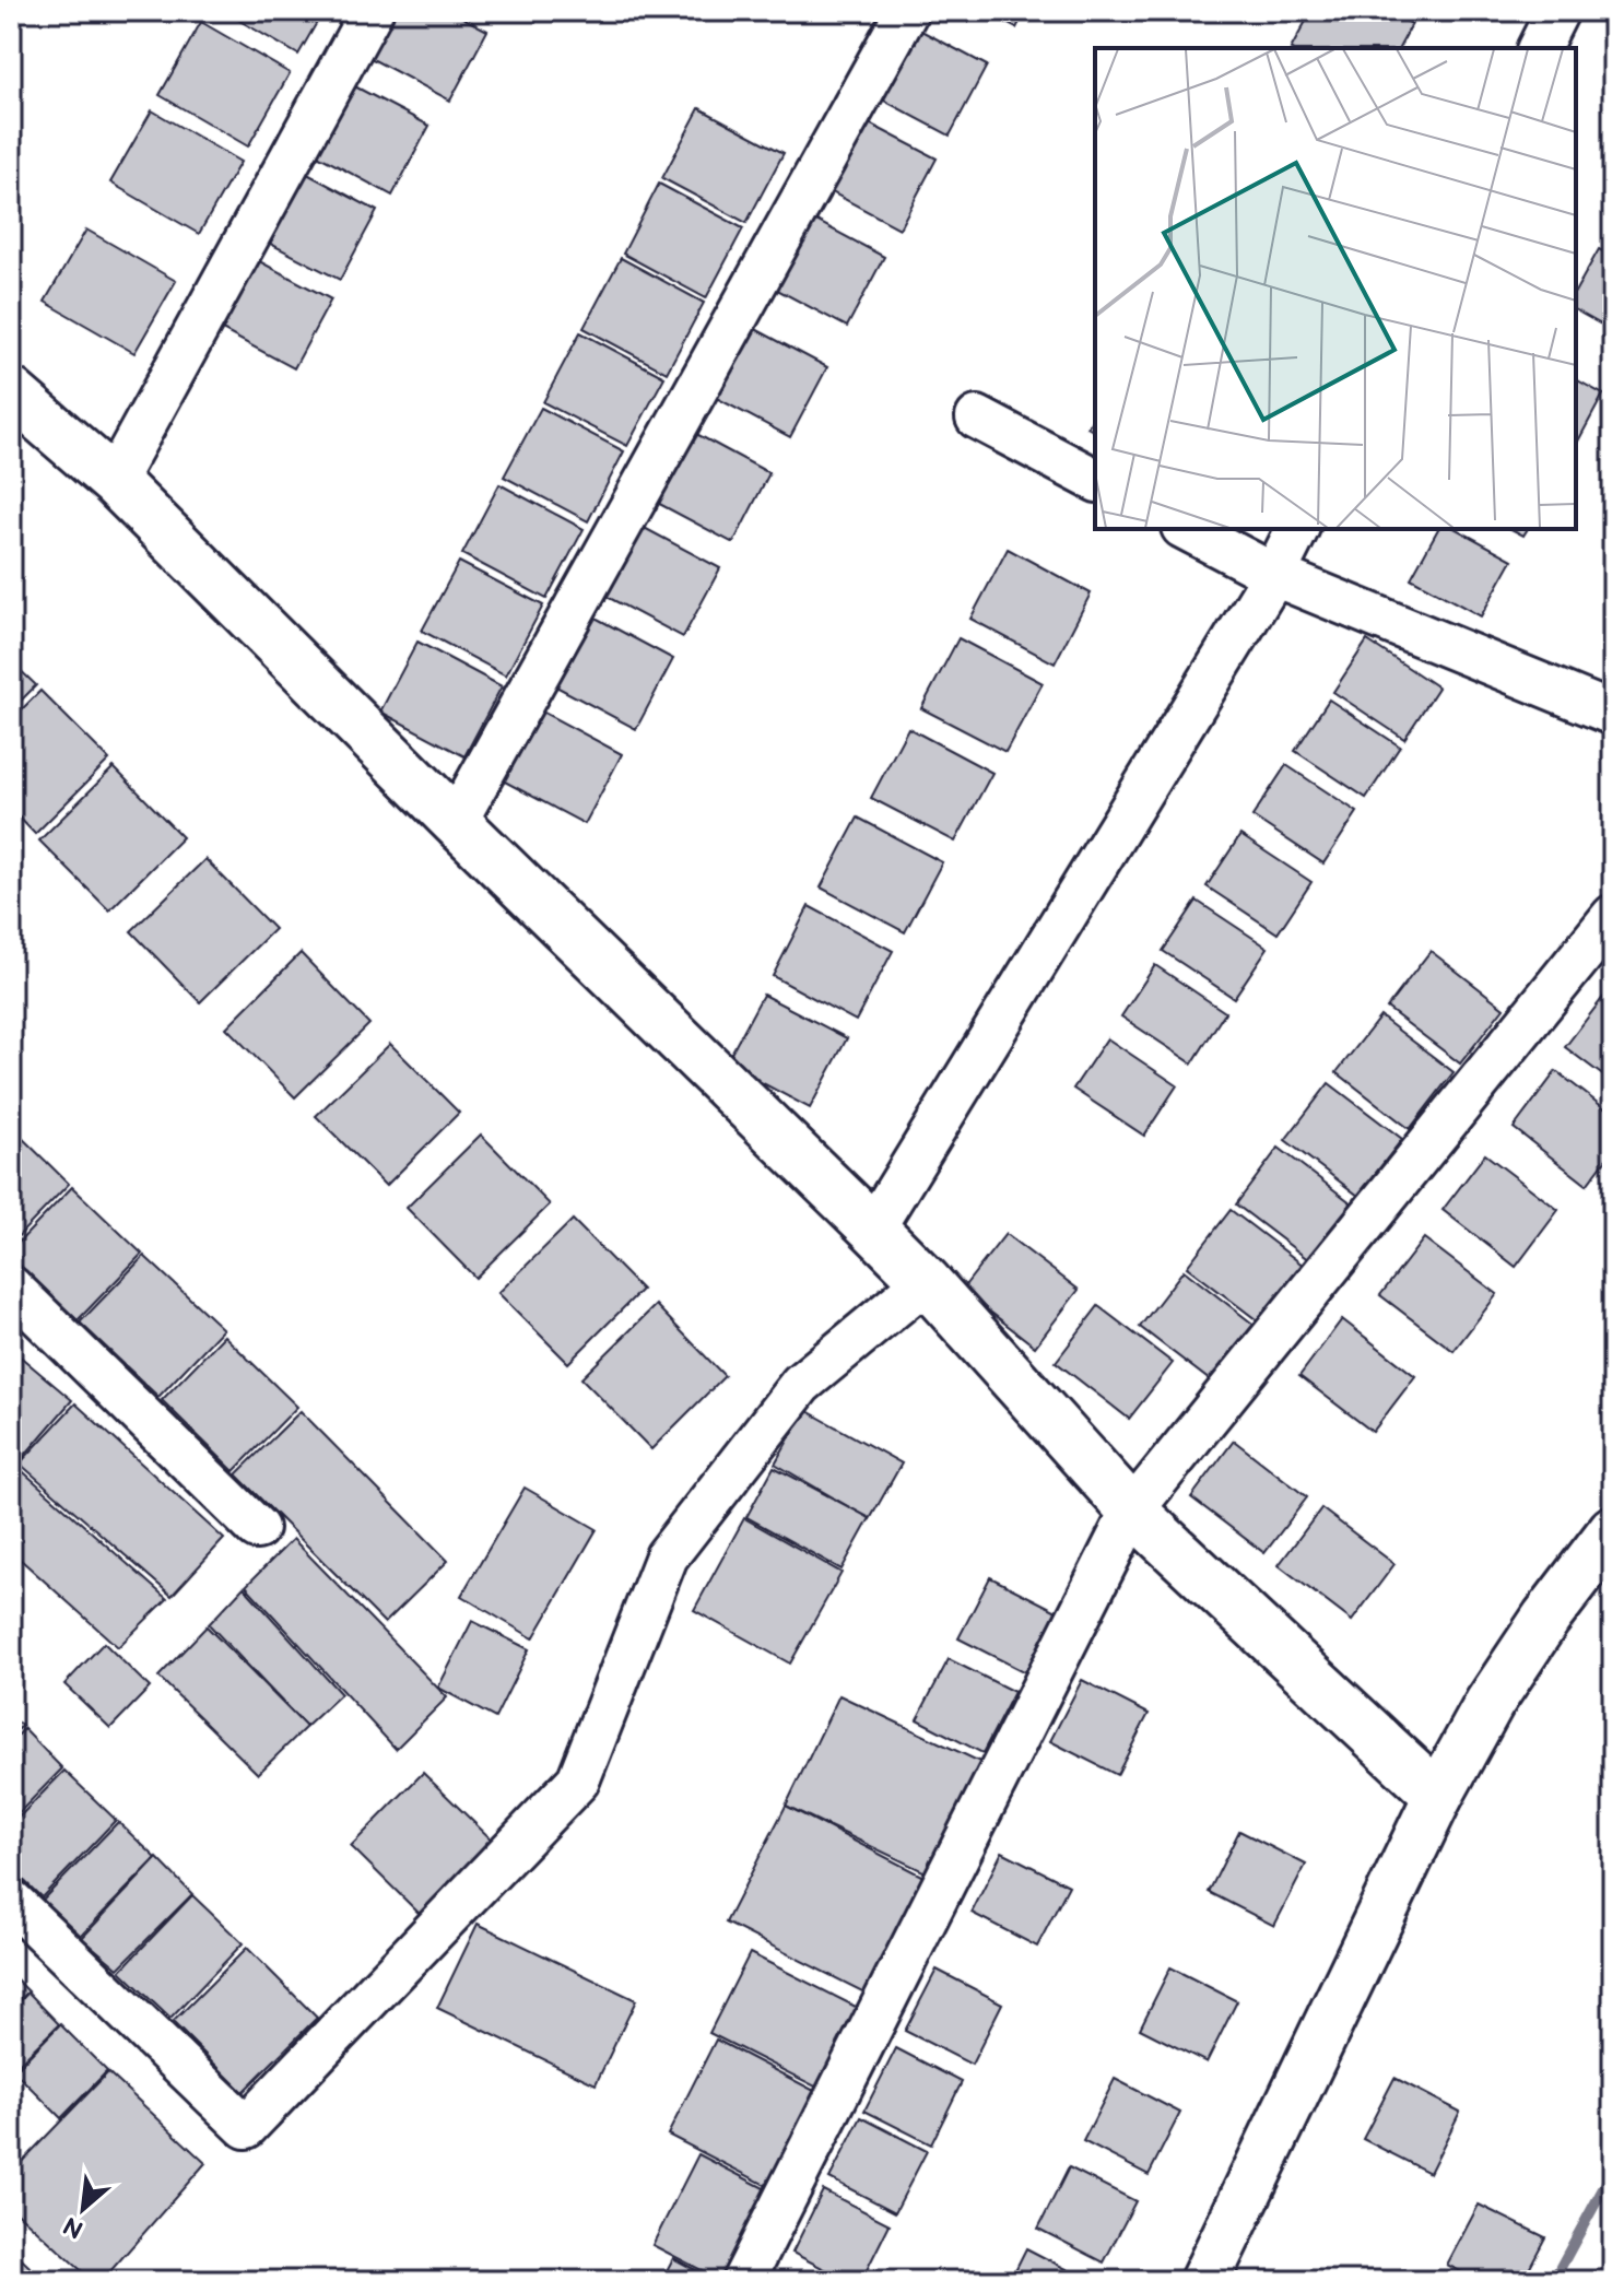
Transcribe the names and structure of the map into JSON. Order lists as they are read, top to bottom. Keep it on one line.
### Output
{"north":"bottom left"}
